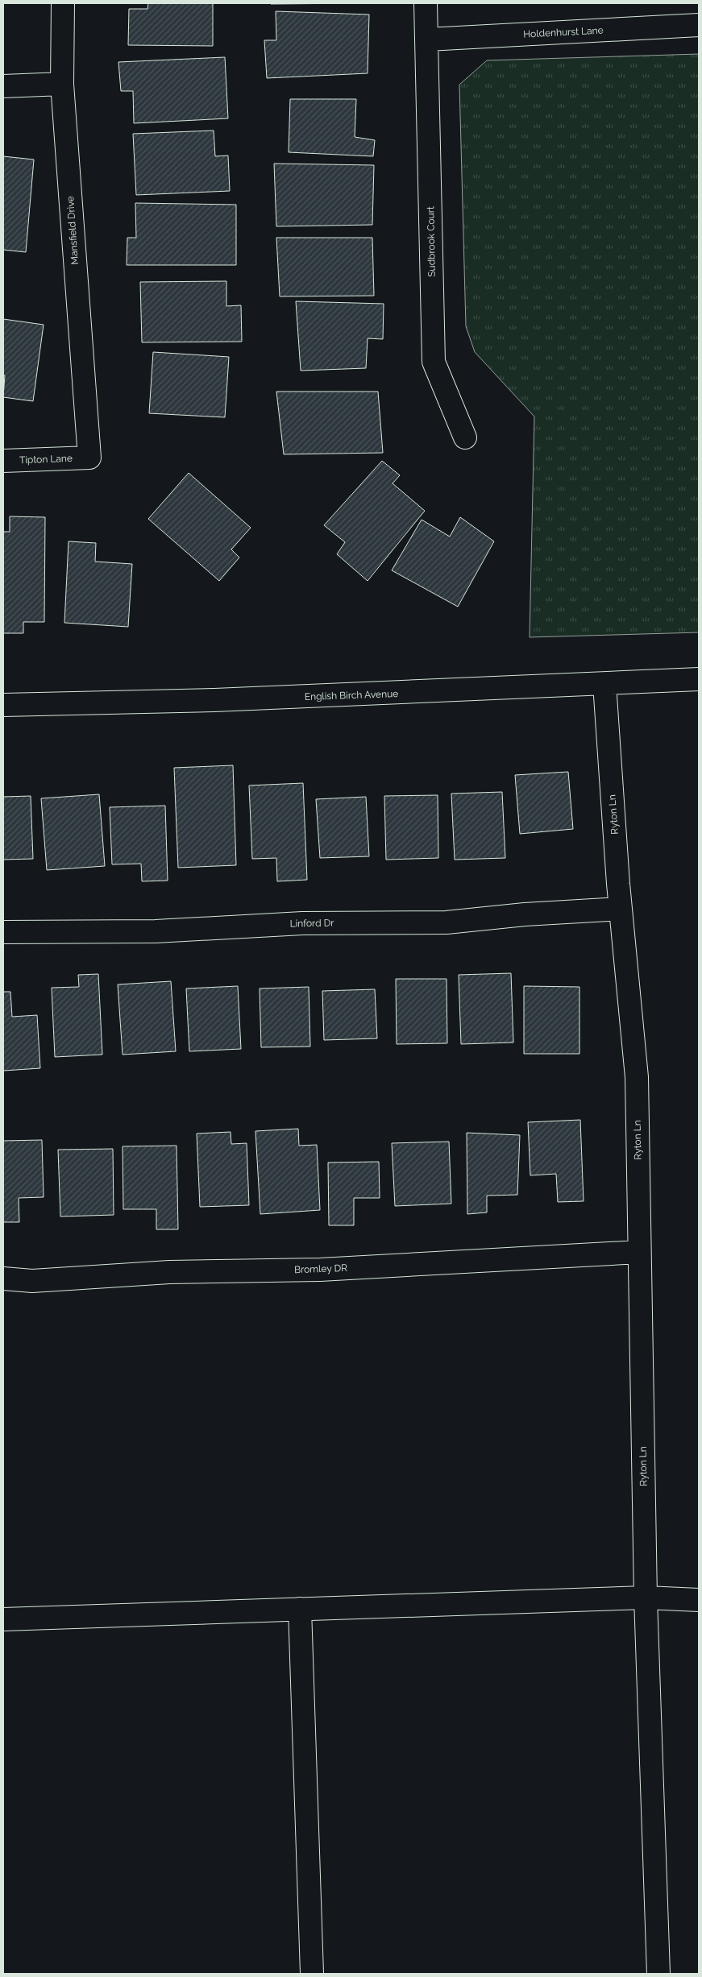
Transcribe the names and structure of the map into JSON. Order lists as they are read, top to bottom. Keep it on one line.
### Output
{"streets":{"street":["Holdenhurst Lane","Mansfield Drive","Sudbrook Court","Tipton Lane","English Birch Avenue","Ryton Ln","Linford Dr","Bromley DR"]},"crossings":[["Holdenhurst Lane","Sudbrook Court"],["Mansfield Drive","Tipton Lane"],["English Birch Avenue","Ryton Ln"],["Ryton Ln","Linford Dr"],["Ryton Ln","Bromley DR"]]}
